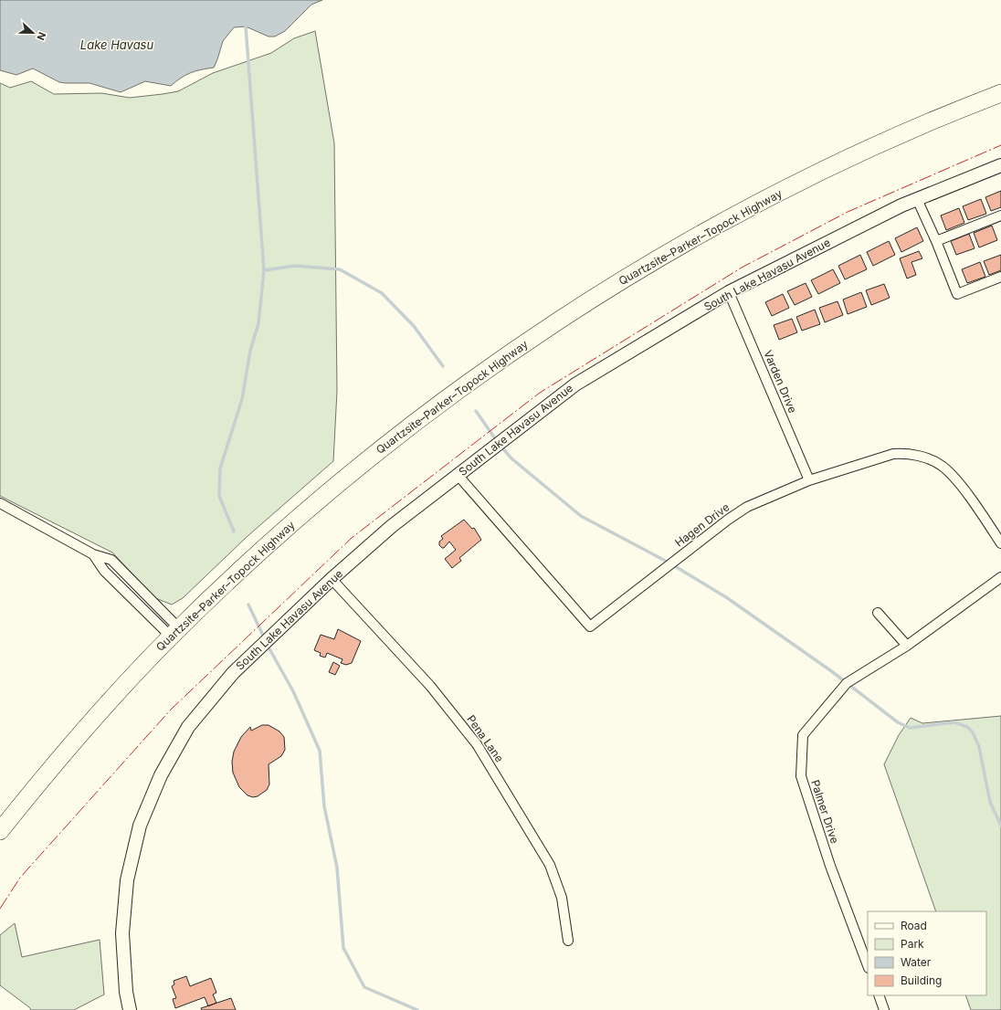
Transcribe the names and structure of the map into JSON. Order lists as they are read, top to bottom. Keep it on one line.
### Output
{"streets":{"highway":["Quartzsite–Parker–Topock Highway"],"main road":["South Lake Havasu Avenue"],"street":["Varden Drive","Hagen Drive","Pena Lane","Palmer Drive"]},"crossings":[["South Lake Havasu Avenue","Varden Drive"],["South Lake Havasu Avenue","Hagen Drive"],["South Lake Havasu Avenue","Pena Lane"],["Varden Drive","Hagen Drive"]],"water":["Lake Havasu"],"legend":["Road","Park","Water","Building"],"north":"right"}
